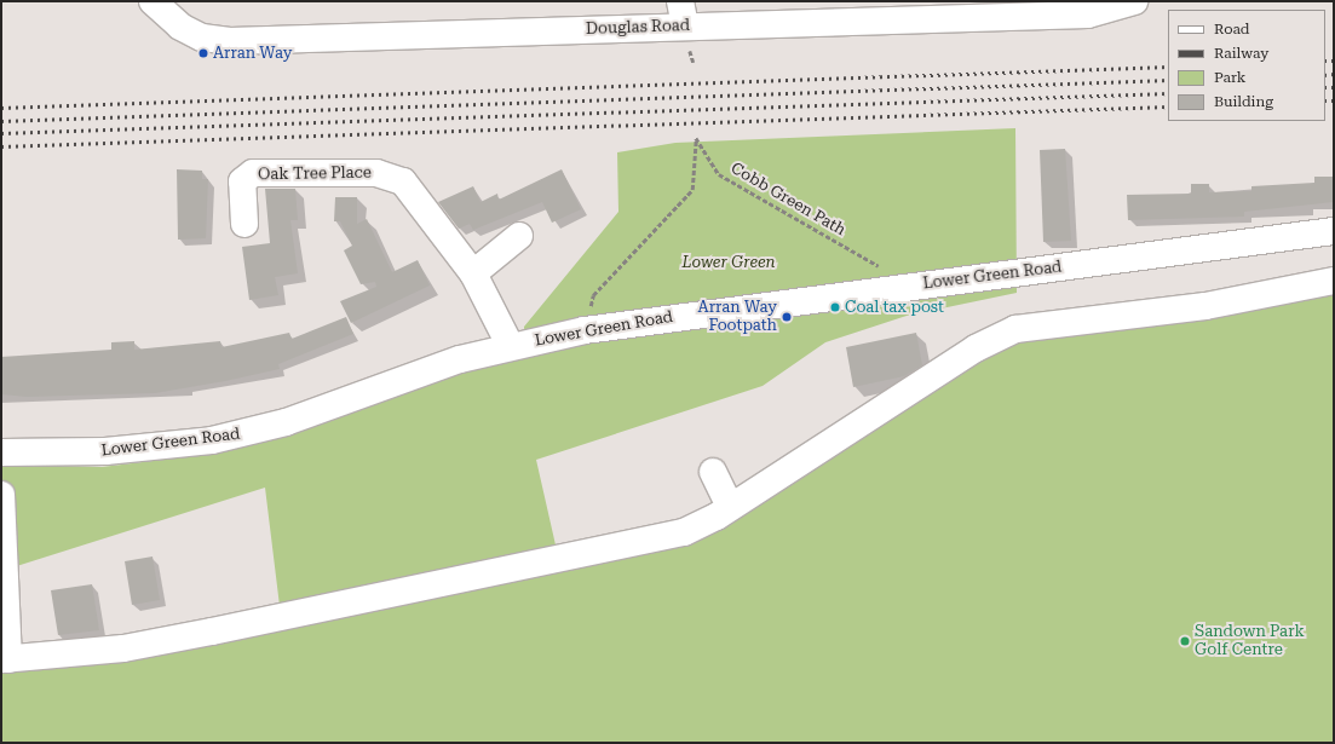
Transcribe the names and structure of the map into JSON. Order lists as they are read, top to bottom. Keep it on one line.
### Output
{"streets":{"street":["Douglas Road","Oak Tree Place","Lower Green Road"],"path":["Cobb Green Path"]},"crossings":[["Oak Tree Place","Lower Green Road"],["Cobb Green Path","Lower Green Road"]],"parks":["Lower Green"],"places":["Arran Way","Coal tax post","Arran Way Footpath","Sandown Park Golf Centre"],"legend":["Road","Railway","Park","Building"]}
